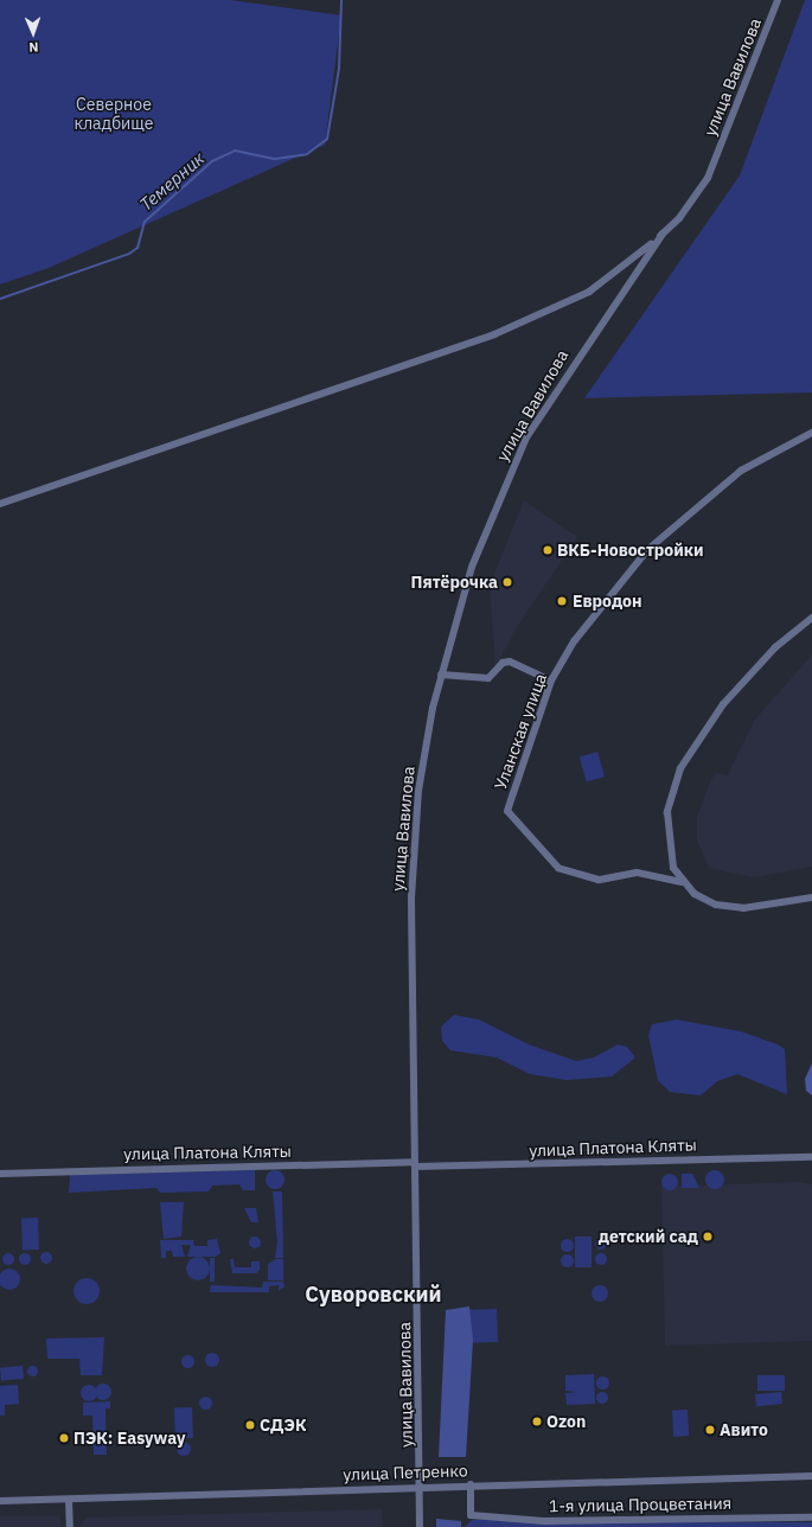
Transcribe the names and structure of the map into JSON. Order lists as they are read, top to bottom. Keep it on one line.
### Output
{"streets":{"street":["улица Вавилова","Уланская улица","улица Платона Кляты","улица Петренко","1-я улица Процветания"]},"crossings":[["улица Вавилова","улица Платона Кляты"],["улица Вавилова","улица Петренко"],["улица Петренко","1-я улица Процветания"]],"districts":["Суворовский"],"water":["Темерник"],"parks":["Северное кладбище"],"places":["ВКБ-Новостройки","Пятёрочка","Евродон","детский сад","Ozon","СДЭК","Авито","ПЭК: Easyway"],"north":"bottom"}
